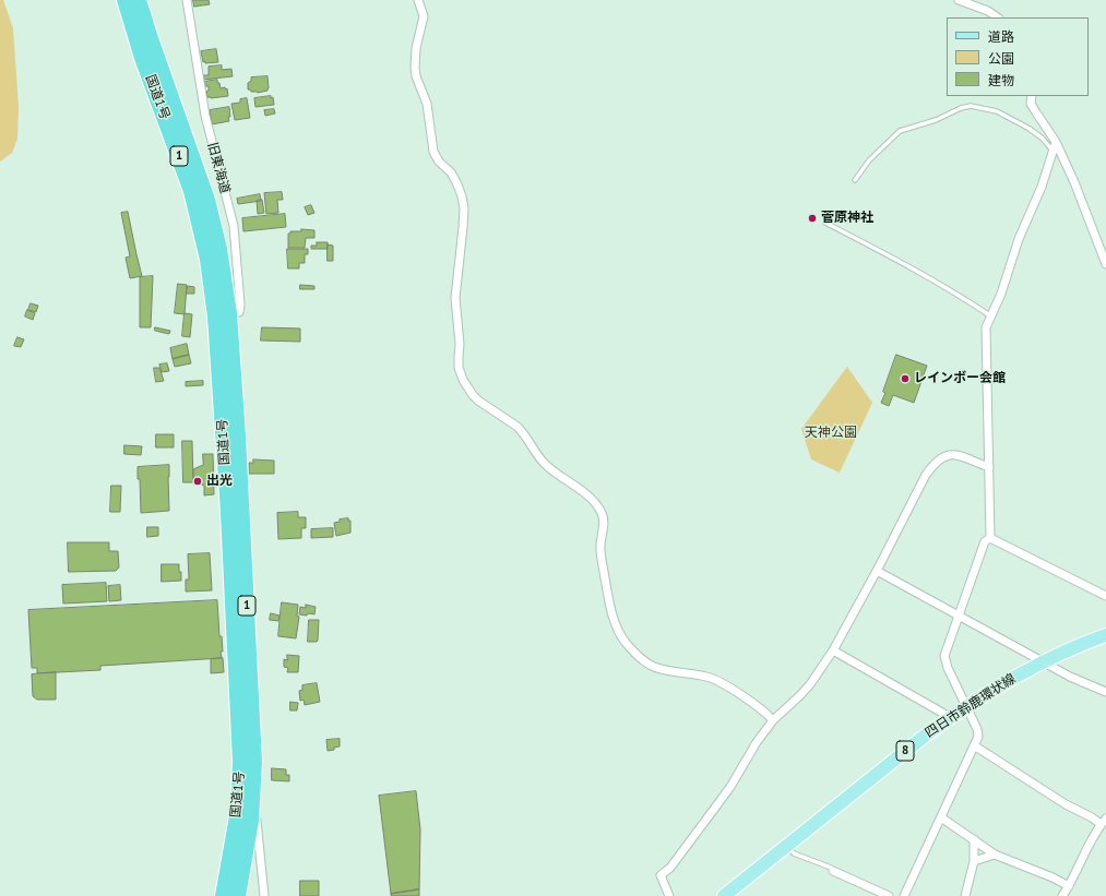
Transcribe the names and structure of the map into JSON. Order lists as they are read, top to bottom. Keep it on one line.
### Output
{"streets":{"highway":["国道1号","1"],"main road":["四日市鈴鹿環状線","8"],"street":["旧東海道"]},"crossings":[["国道1号","旧東海道"]],"parks":["天神公園"],"places":["菅原神社","レインボー会館","出光"],"legend":["道路","公園","建物"]}
